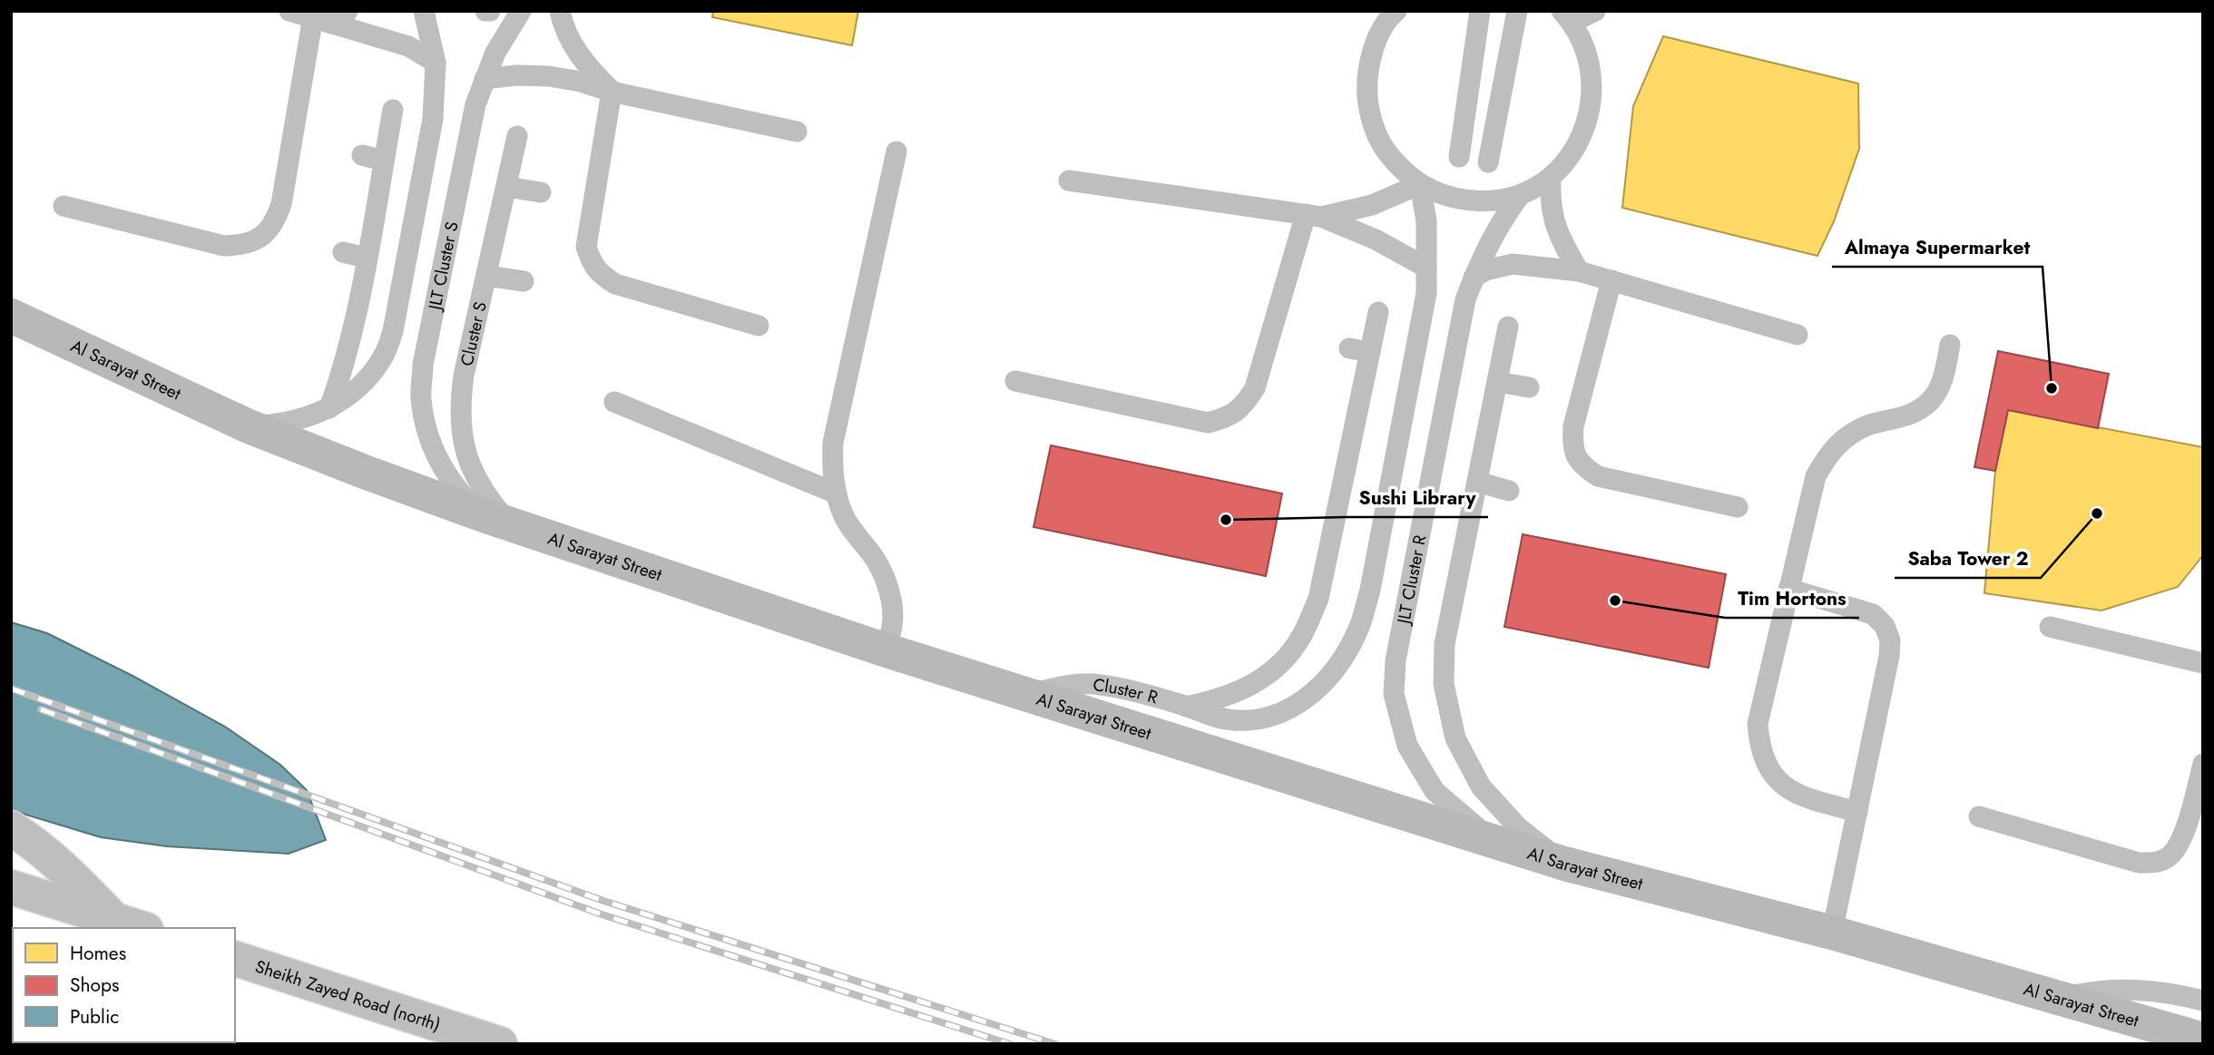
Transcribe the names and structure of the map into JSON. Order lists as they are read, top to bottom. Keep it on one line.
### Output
{"streets":{"highway":["Sheikh Zayed Road (north)"],"main road":["Al Sarayat Street"],"lane":["JLT Cluster S","Cluster S","JLT Cluster R","Cluster R"]},"crossings":[["JLT Cluster S","Cluster S"],["JLT Cluster S","Al Sarayat Street"],["Cluster S","Al Sarayat Street"],["Al Sarayat Street","JLT Cluster R"],["Al Sarayat Street","Cluster R"]],"places":["Almaya Supermarket","Saba Tower 2","Sushi Library","Tim Hortons"],"legend":["Homes","Shops","Public"]}
